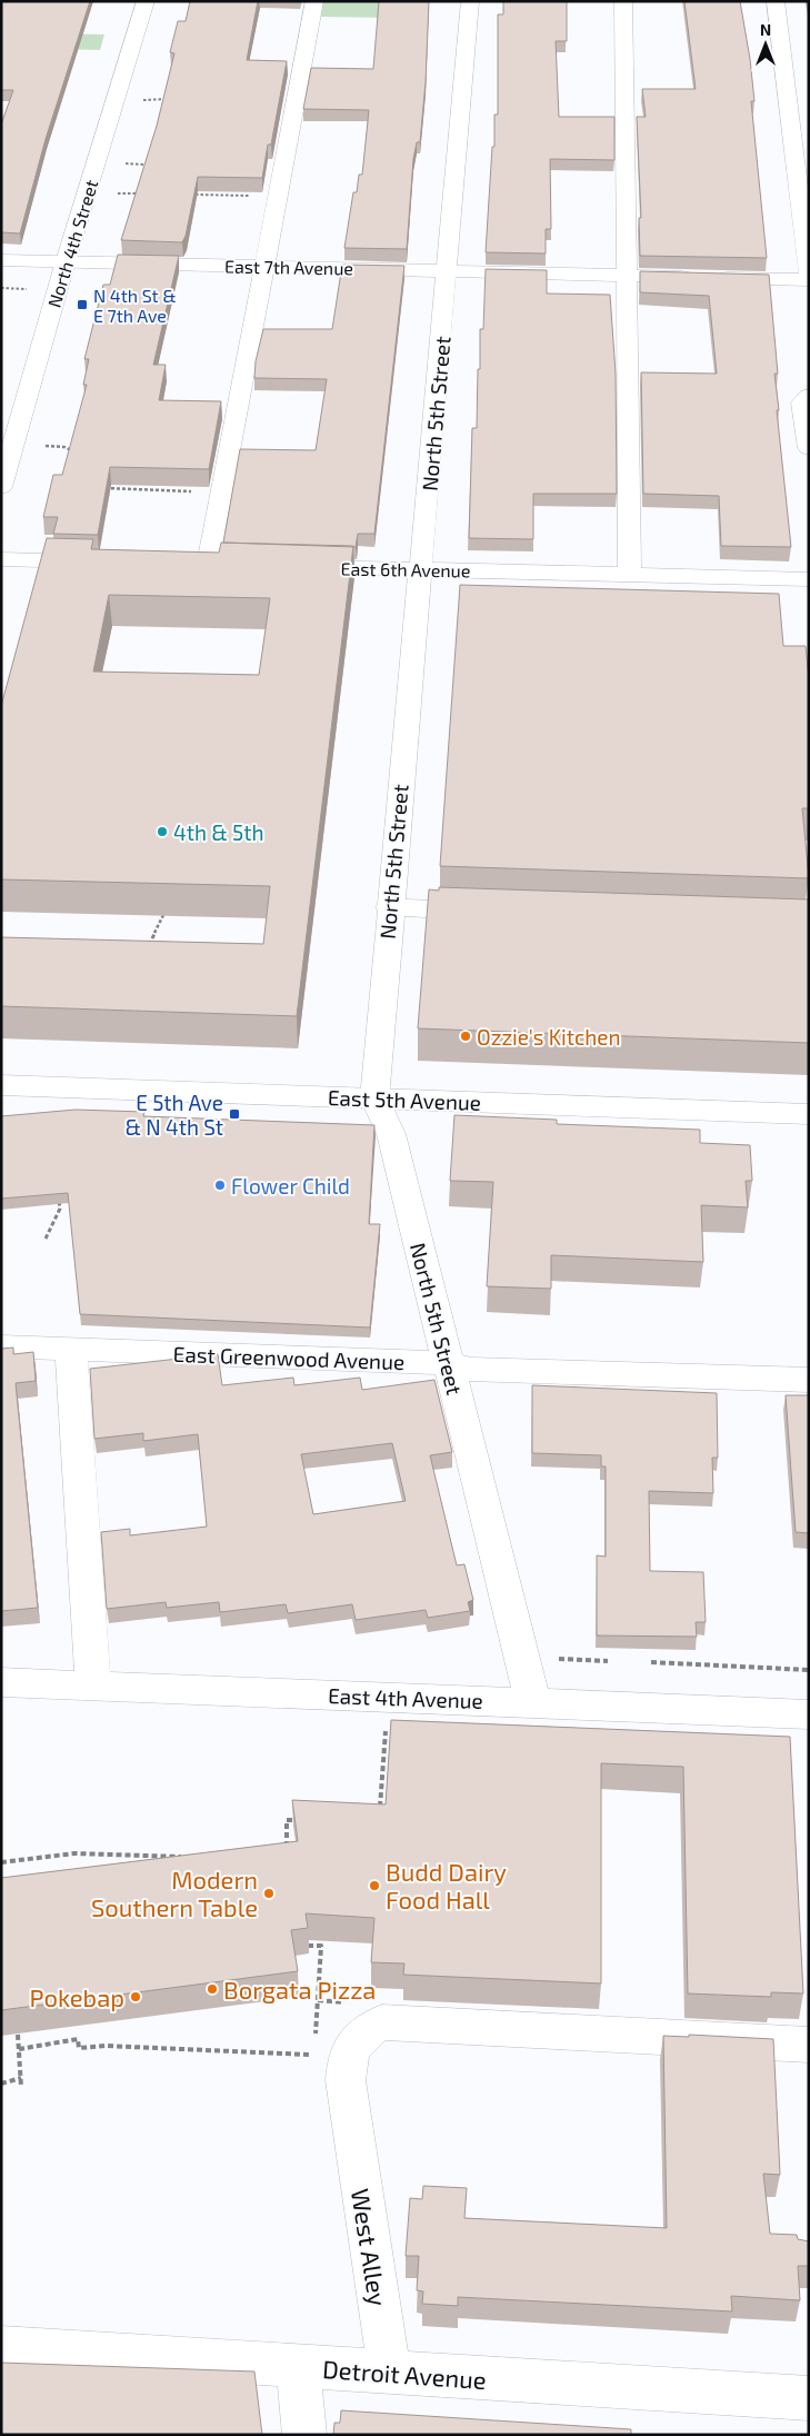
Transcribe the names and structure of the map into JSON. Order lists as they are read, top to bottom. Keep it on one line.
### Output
{"streets":{"street":["North 4th Street","East 7th Avenue","North 5th Street","East 6th Avenue","East 5th Avenue","East Greenwood Avenue","East 4th Avenue","West Alley","Detroit Avenue"]},"crossings":[["North 4th Street","East 7th Avenue"],["East 7th Avenue","North 5th Street"],["North 5th Street","East 6th Avenue"],["North 5th Street","East 5th Avenue"],["North 5th Street","East Greenwood Avenue"],["North 5th Street","East 4th Avenue"],["West Alley","Detroit Avenue"]],"places":{"transit":["N 4th St & E 7th Ave","E 5th Ave & N 4th St"],"other":["4th & 5th","Ozzie's Kitchen","Flower Child","Budd Dairy Food Hall","Modern Southern Table","Borgata Pizza","Pokebap"]},"north":"top"}
